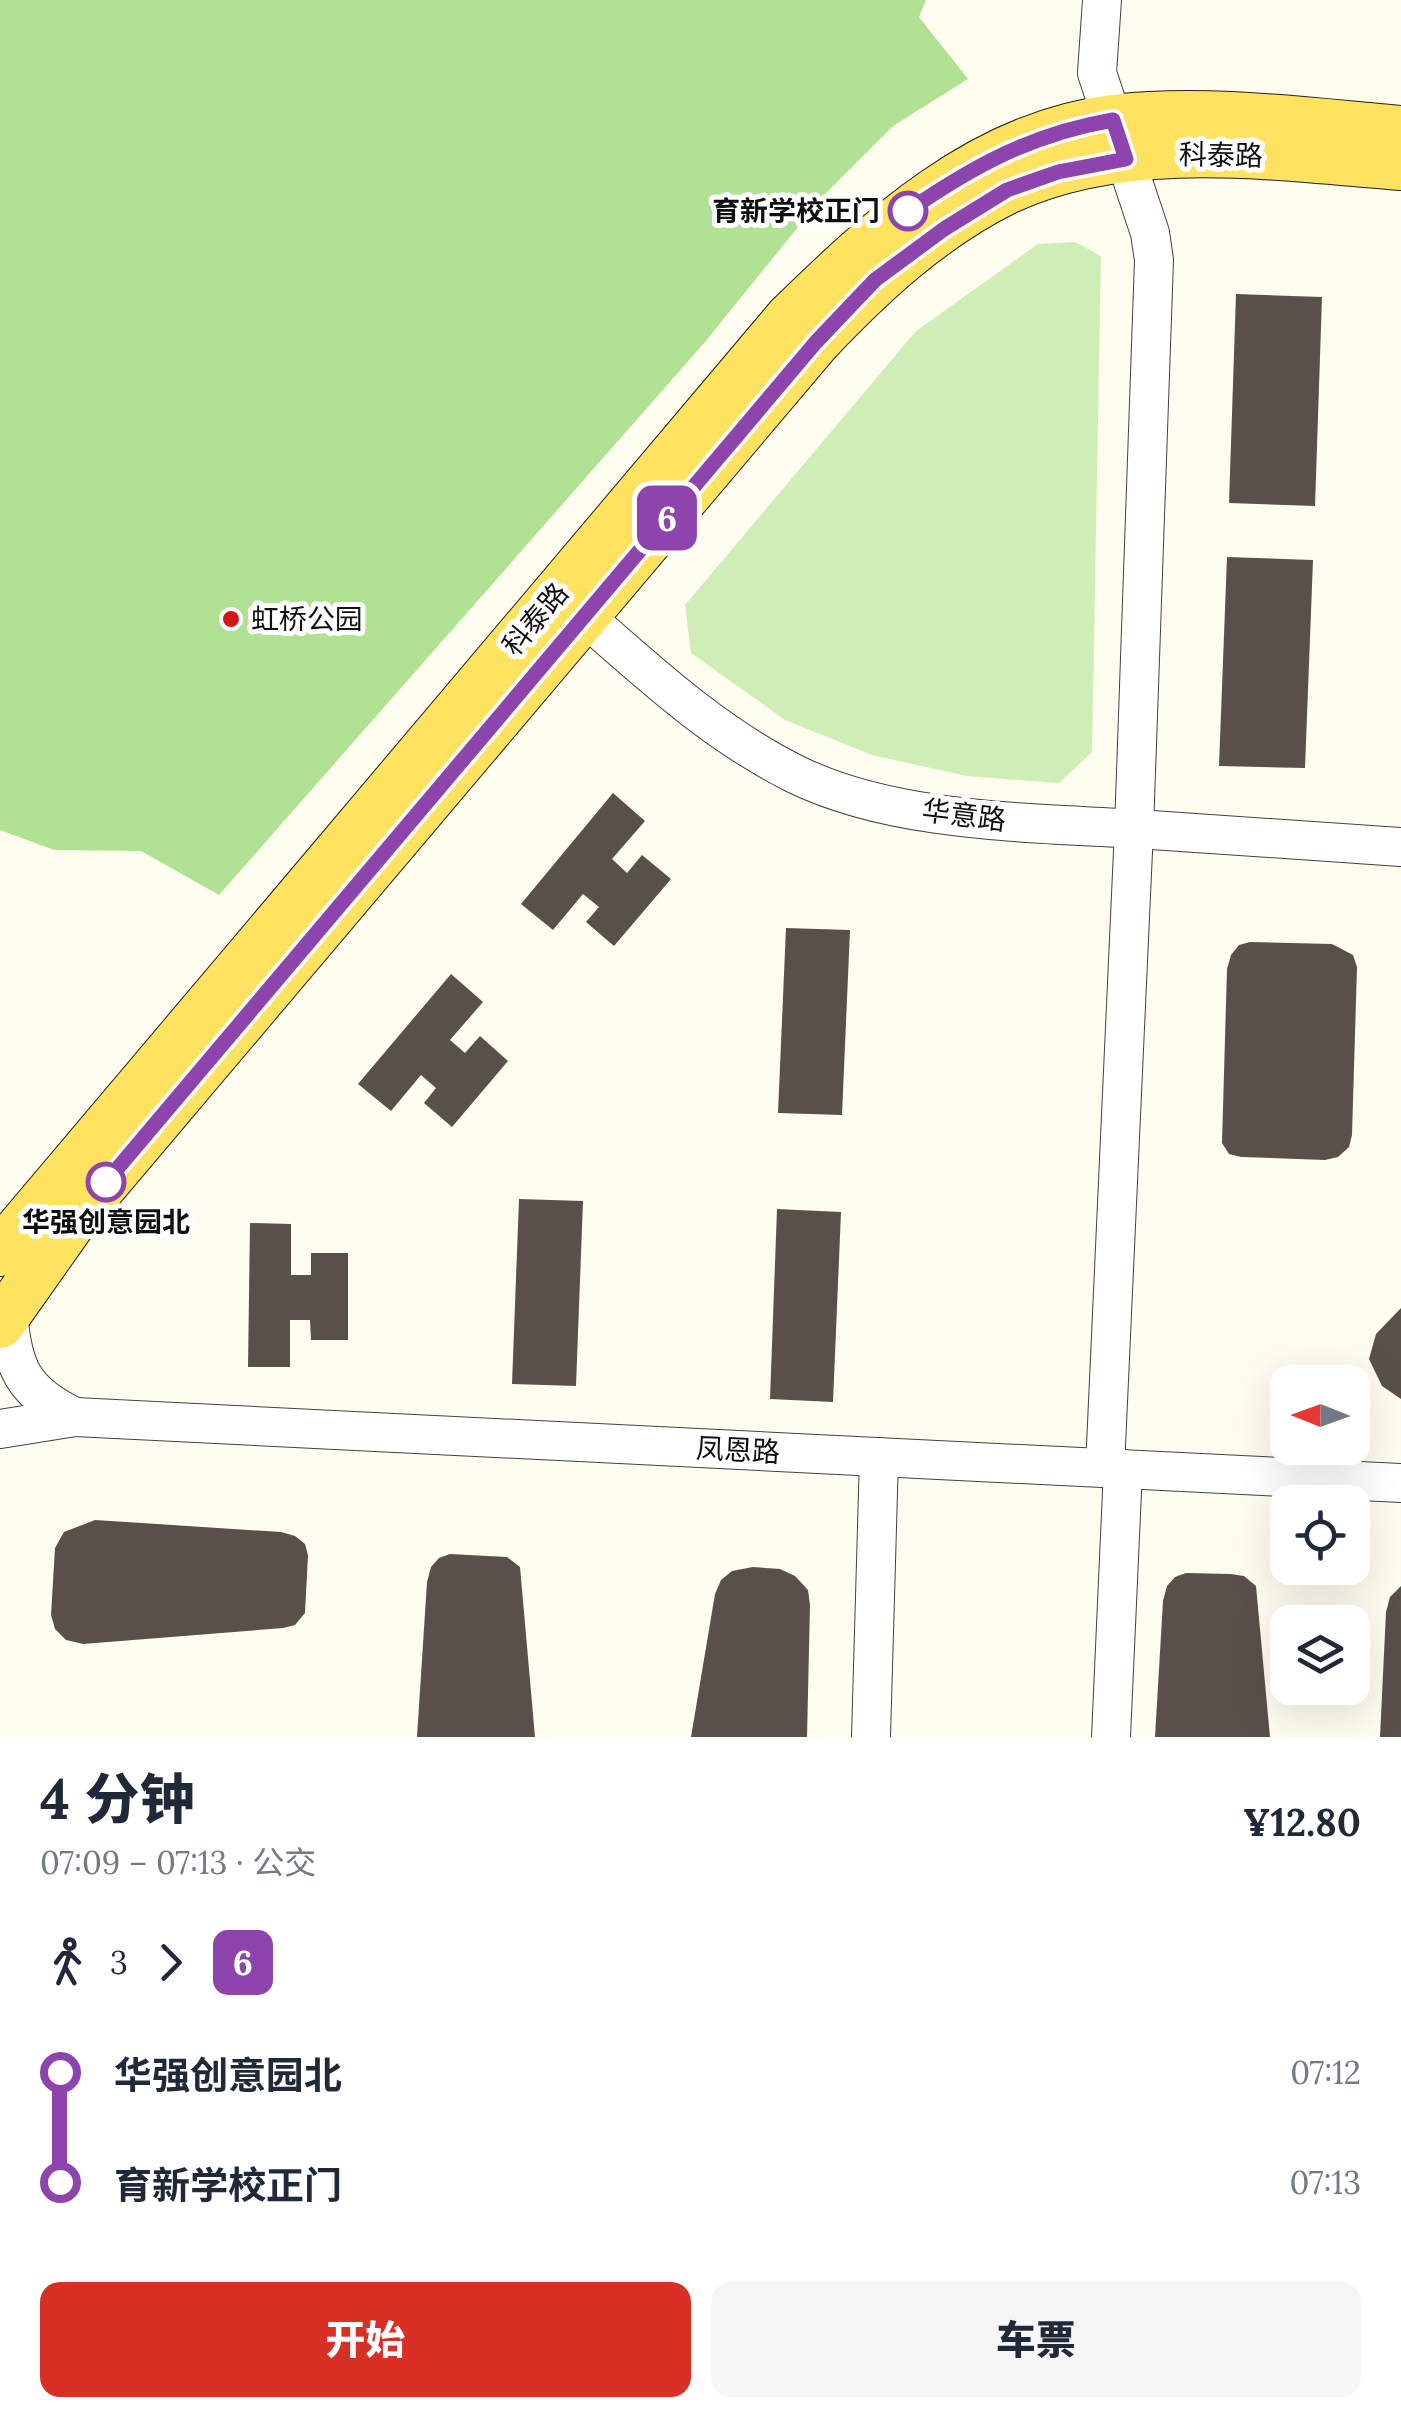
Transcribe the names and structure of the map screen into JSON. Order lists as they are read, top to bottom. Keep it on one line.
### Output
{"streets":{"main road":["科泰路"],"street":["华意路","凤恩路"]},"crossings":[["科泰路","华意路"]],"places":["育新学校正门","虹桥公园","华强创意园北"],"lines":["bus line 6"],"north":"left","page":{"on_map":"6","heading":["4 分钟","07:09 – 07:13 · 公交","¥12.80"],"legs":["3","6"],"list":[{"name":"华强创意园北","value":"07:12"},{"name":"育新学校正门","value":"07:13"}],"buttons":["开始","车票"]}}
